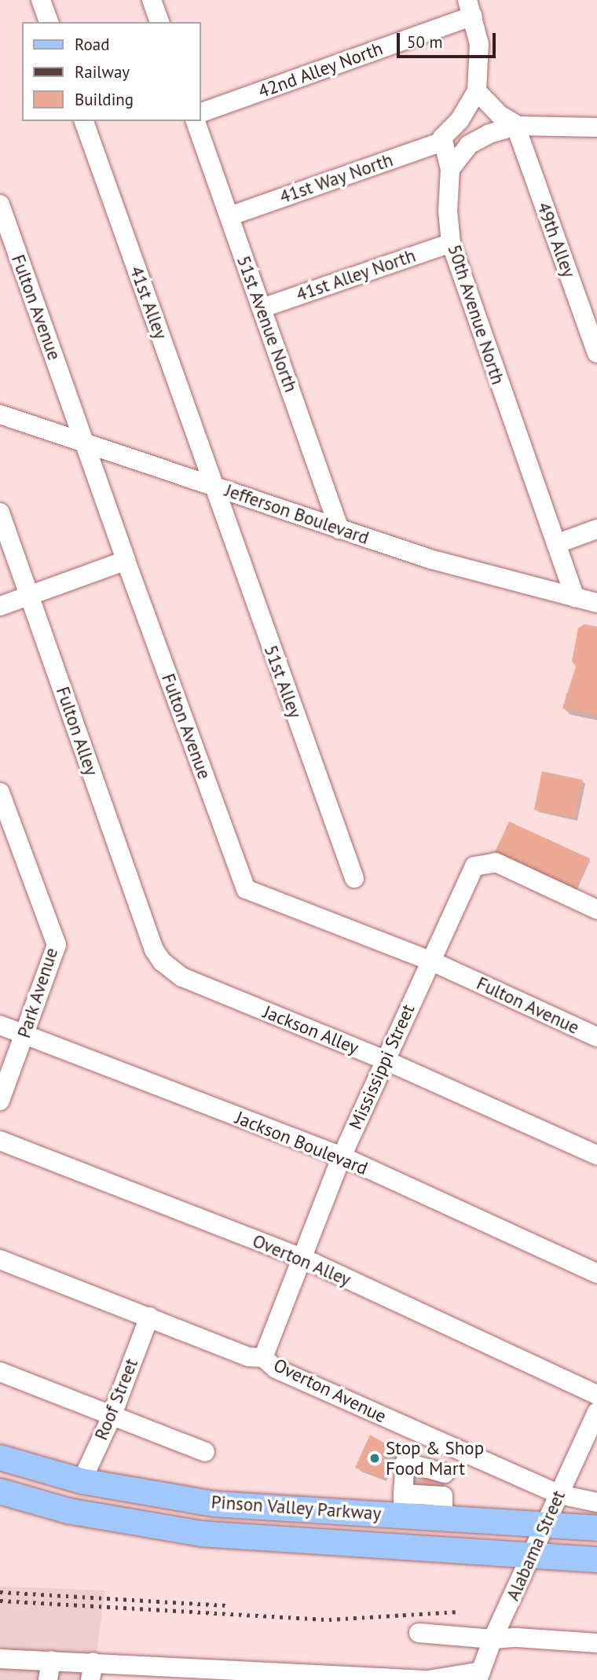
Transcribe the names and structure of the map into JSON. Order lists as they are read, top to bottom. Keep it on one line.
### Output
{"streets":{"main road":["Pinson Valley Parkway"],"street":["42nd Alley North","41st Way North","49th Alley","41st Alley North","41st Alley","Fulton Avenue","50th Avenue North","51st Avenue North","Jefferson Boulevard","51st Alley","Fulton Alley","Park Avenue","Jackson Alley","Mississippi Street","Jackson Boulevard","Overton Alley","Overton Avenue","Roof Street","Alabama Street"]},"crossings":[["41st Way North","50th Avenue North"],["41st Way North","51st Avenue North"],["41st Alley North","50th Avenue North"],["41st Alley North","51st Avenue North"],["41st Alley","Jefferson Boulevard"],["41st Alley","51st Alley"],["Fulton Avenue","Jefferson Boulevard"],["Fulton Avenue","Mississippi Street"],["50th Avenue North","Jefferson Boulevard"],["51st Avenue North","Jefferson Boulevard"],["Jefferson Boulevard","51st Alley"],["Fulton Alley","Jackson Alley"],["Park Avenue","Jackson Boulevard"],["Jackson Alley","Mississippi Street"],["Mississippi Street","Jackson Boulevard"],["Mississippi Street","Overton Alley"],["Mississippi Street","Overton Avenue"],["Overton Avenue","Roof Street"],["Overton Avenue","Alabama Street"],["Roof Street","Pinson Valley Parkway"],["Pinson Valley Parkway","Alabama Street"]],"places":["Stop & Shop Food Mart"],"legend":["Road","Railway","Building"],"scale_bar":"50 m"}
